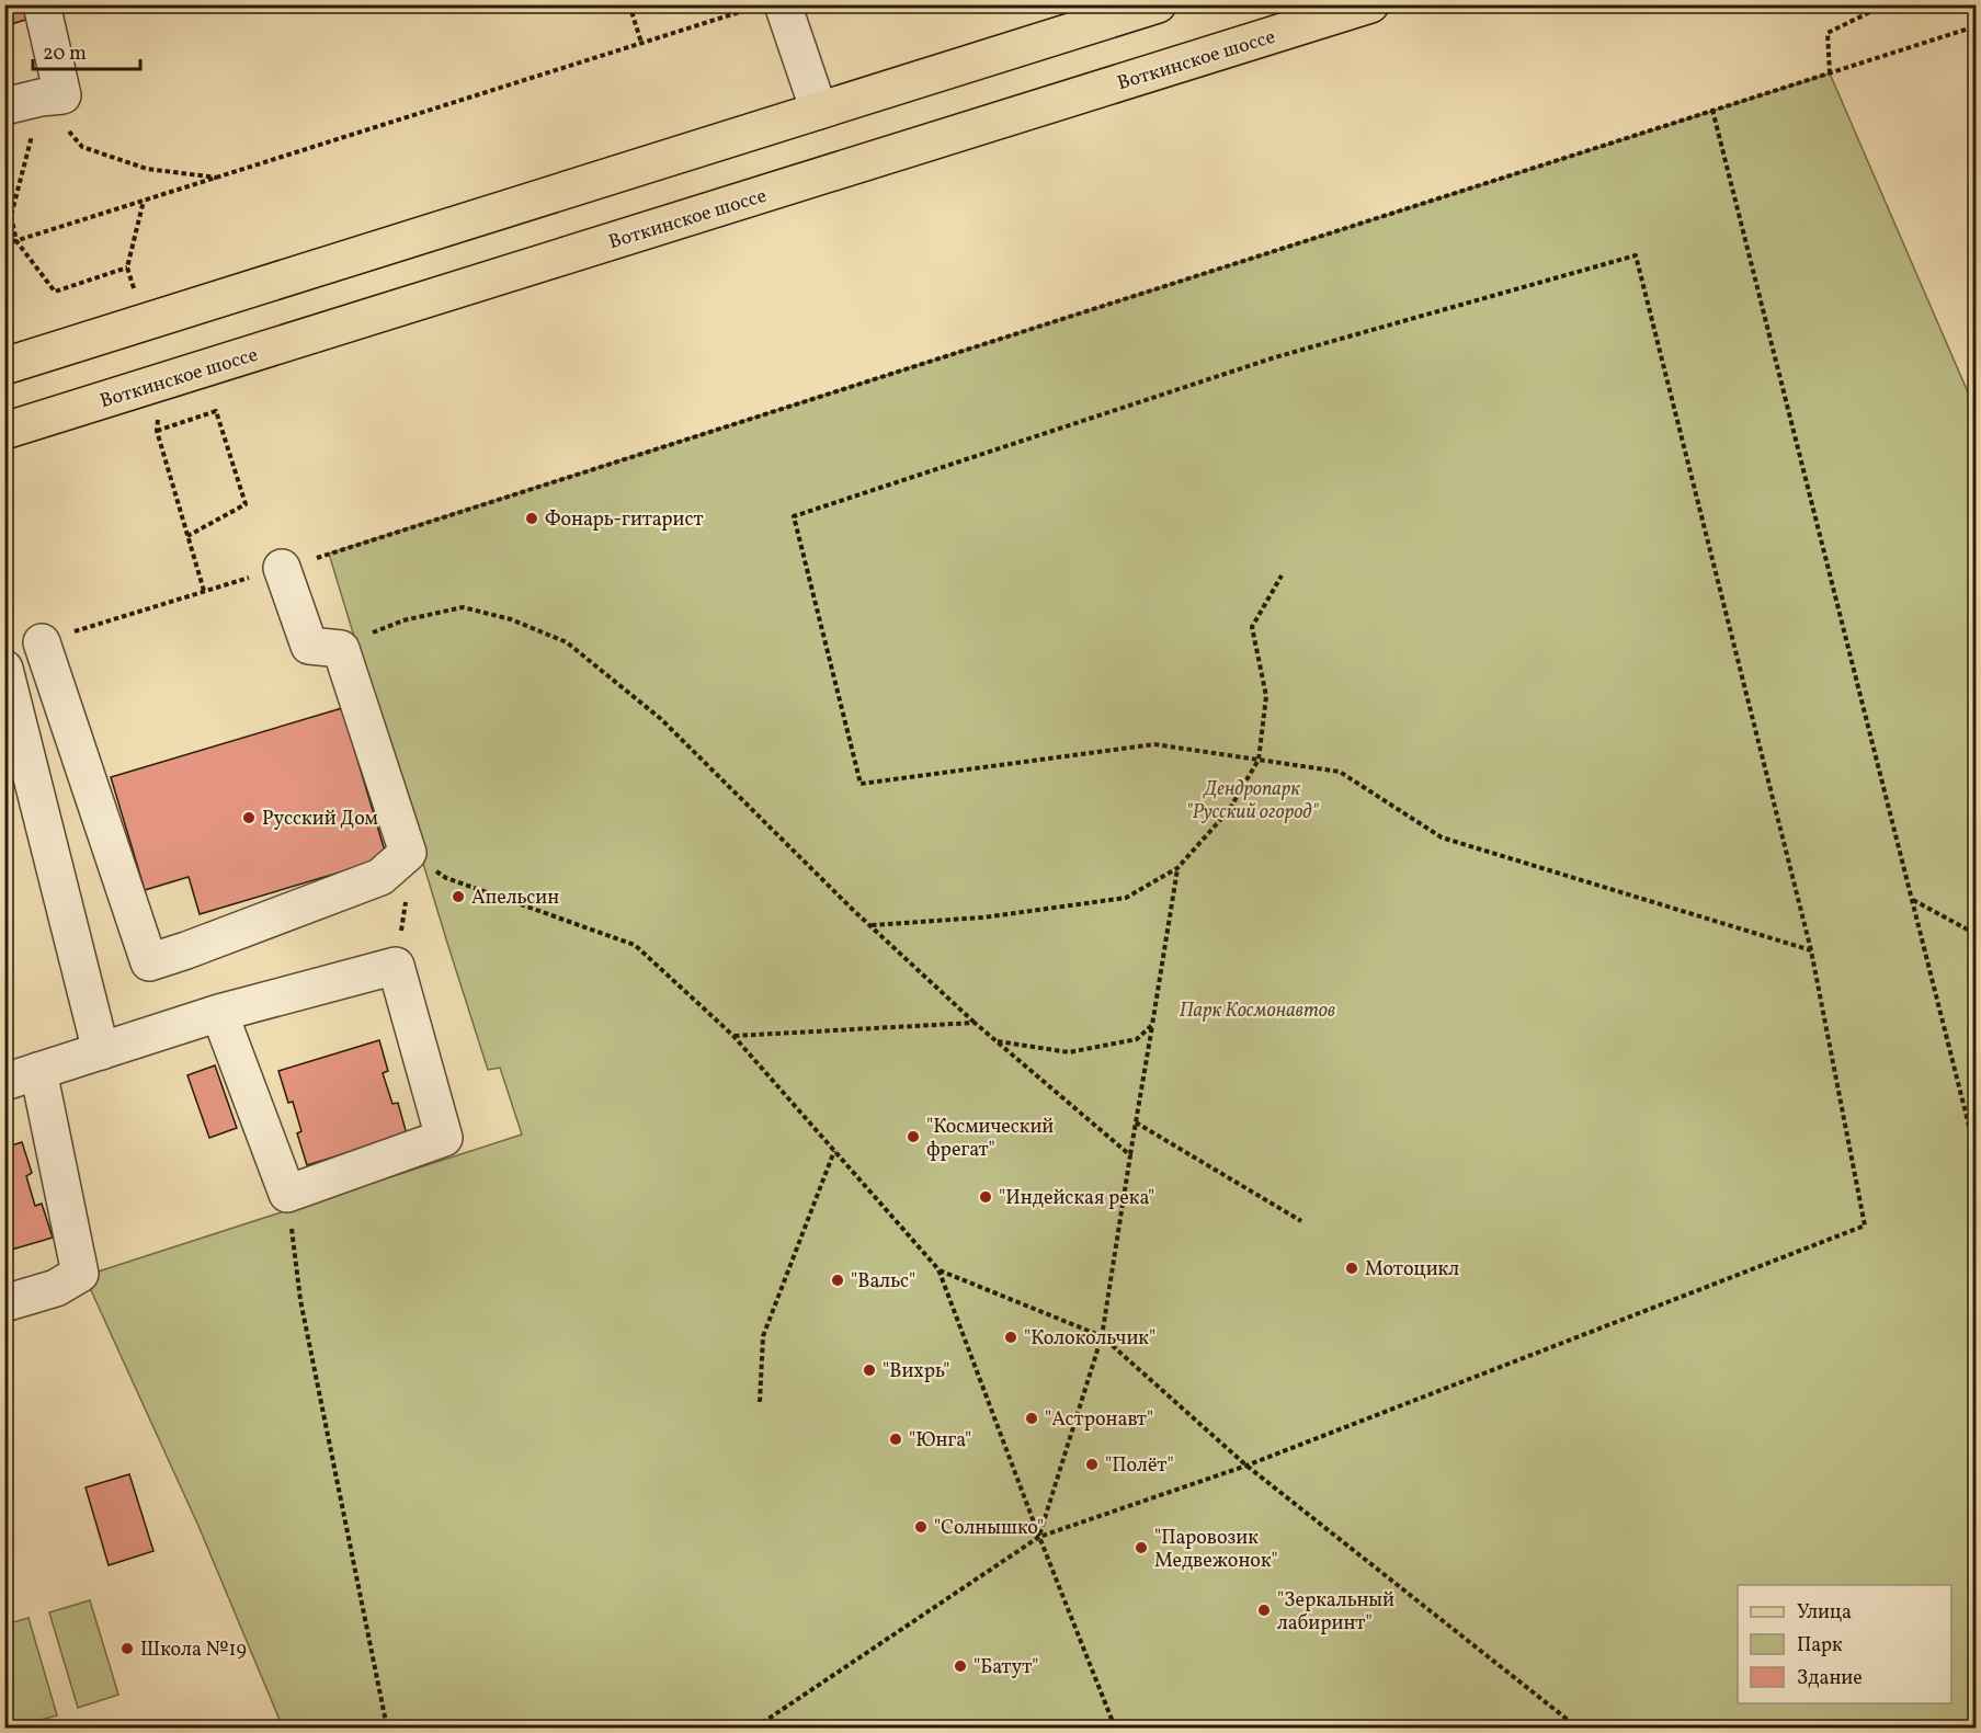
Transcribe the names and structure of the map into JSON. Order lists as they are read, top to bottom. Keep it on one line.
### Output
{"streets":{"main road":["Воткинское шоссе"]},"parks":["Дендропарк \"Русский огород\"","Парк Космонавтов"],"places":["Фонарь-гитарист","Русский Дом","Апельсин","\"Космический фрегат\"","\"Индейская река\"","Мотоцикл","\"Вальс\"","\"Колокольчик\"","\"Вихрь\"","\"Астронавт\"","\"Юнга\"","\"Полёт\"","\"Солнышко\"","\"Паровозик Медвежонок\"","\"Зеркальный лабиринт\"","Школа №19","\"Батут\""],"legend":["Улица","Парк","Здание"],"scale_bar":"20 m"}
